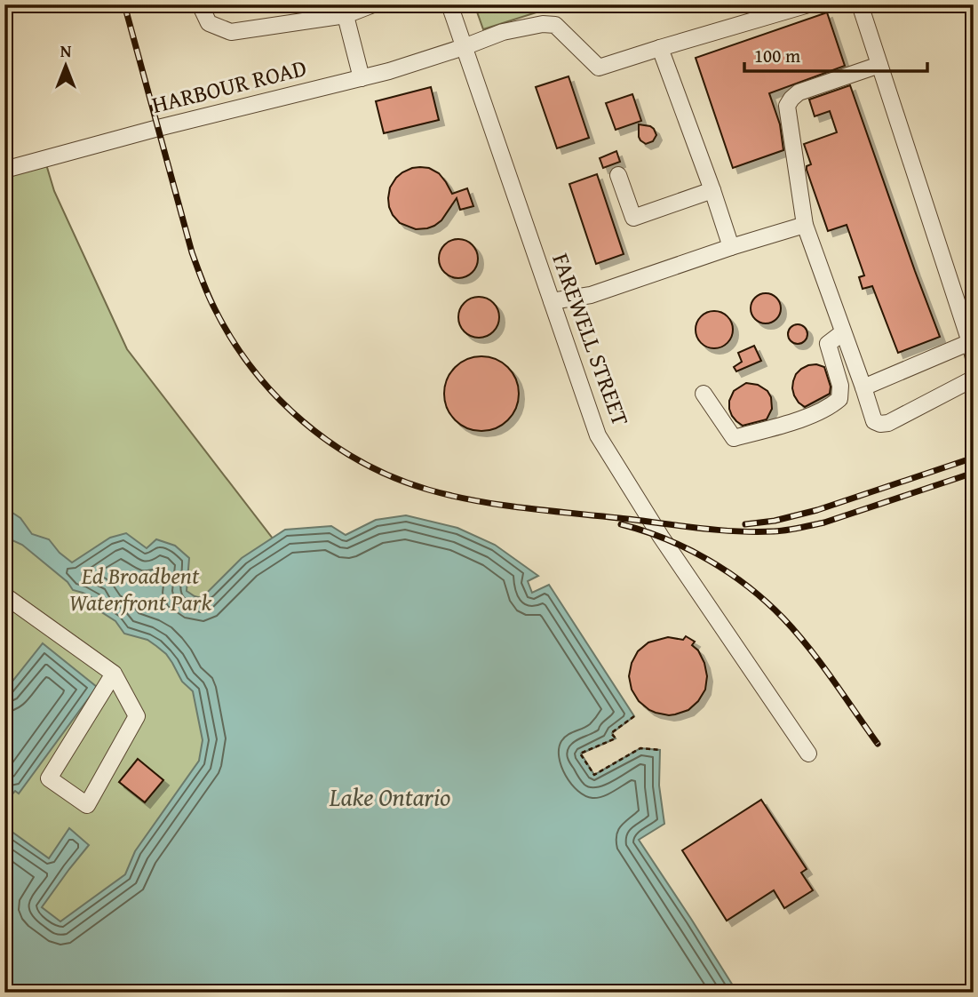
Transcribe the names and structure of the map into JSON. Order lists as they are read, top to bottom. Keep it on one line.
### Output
{"streets":{"street":["HARBOUR ROAD","FAREWELL STREET"]},"crossings":[["HARBOUR ROAD","FAREWELL STREET"]],"water":["Lake Ontario"],"parks":["Ed Broadbent Waterfront Park"],"scale_bar":"100 m","north":"top"}
